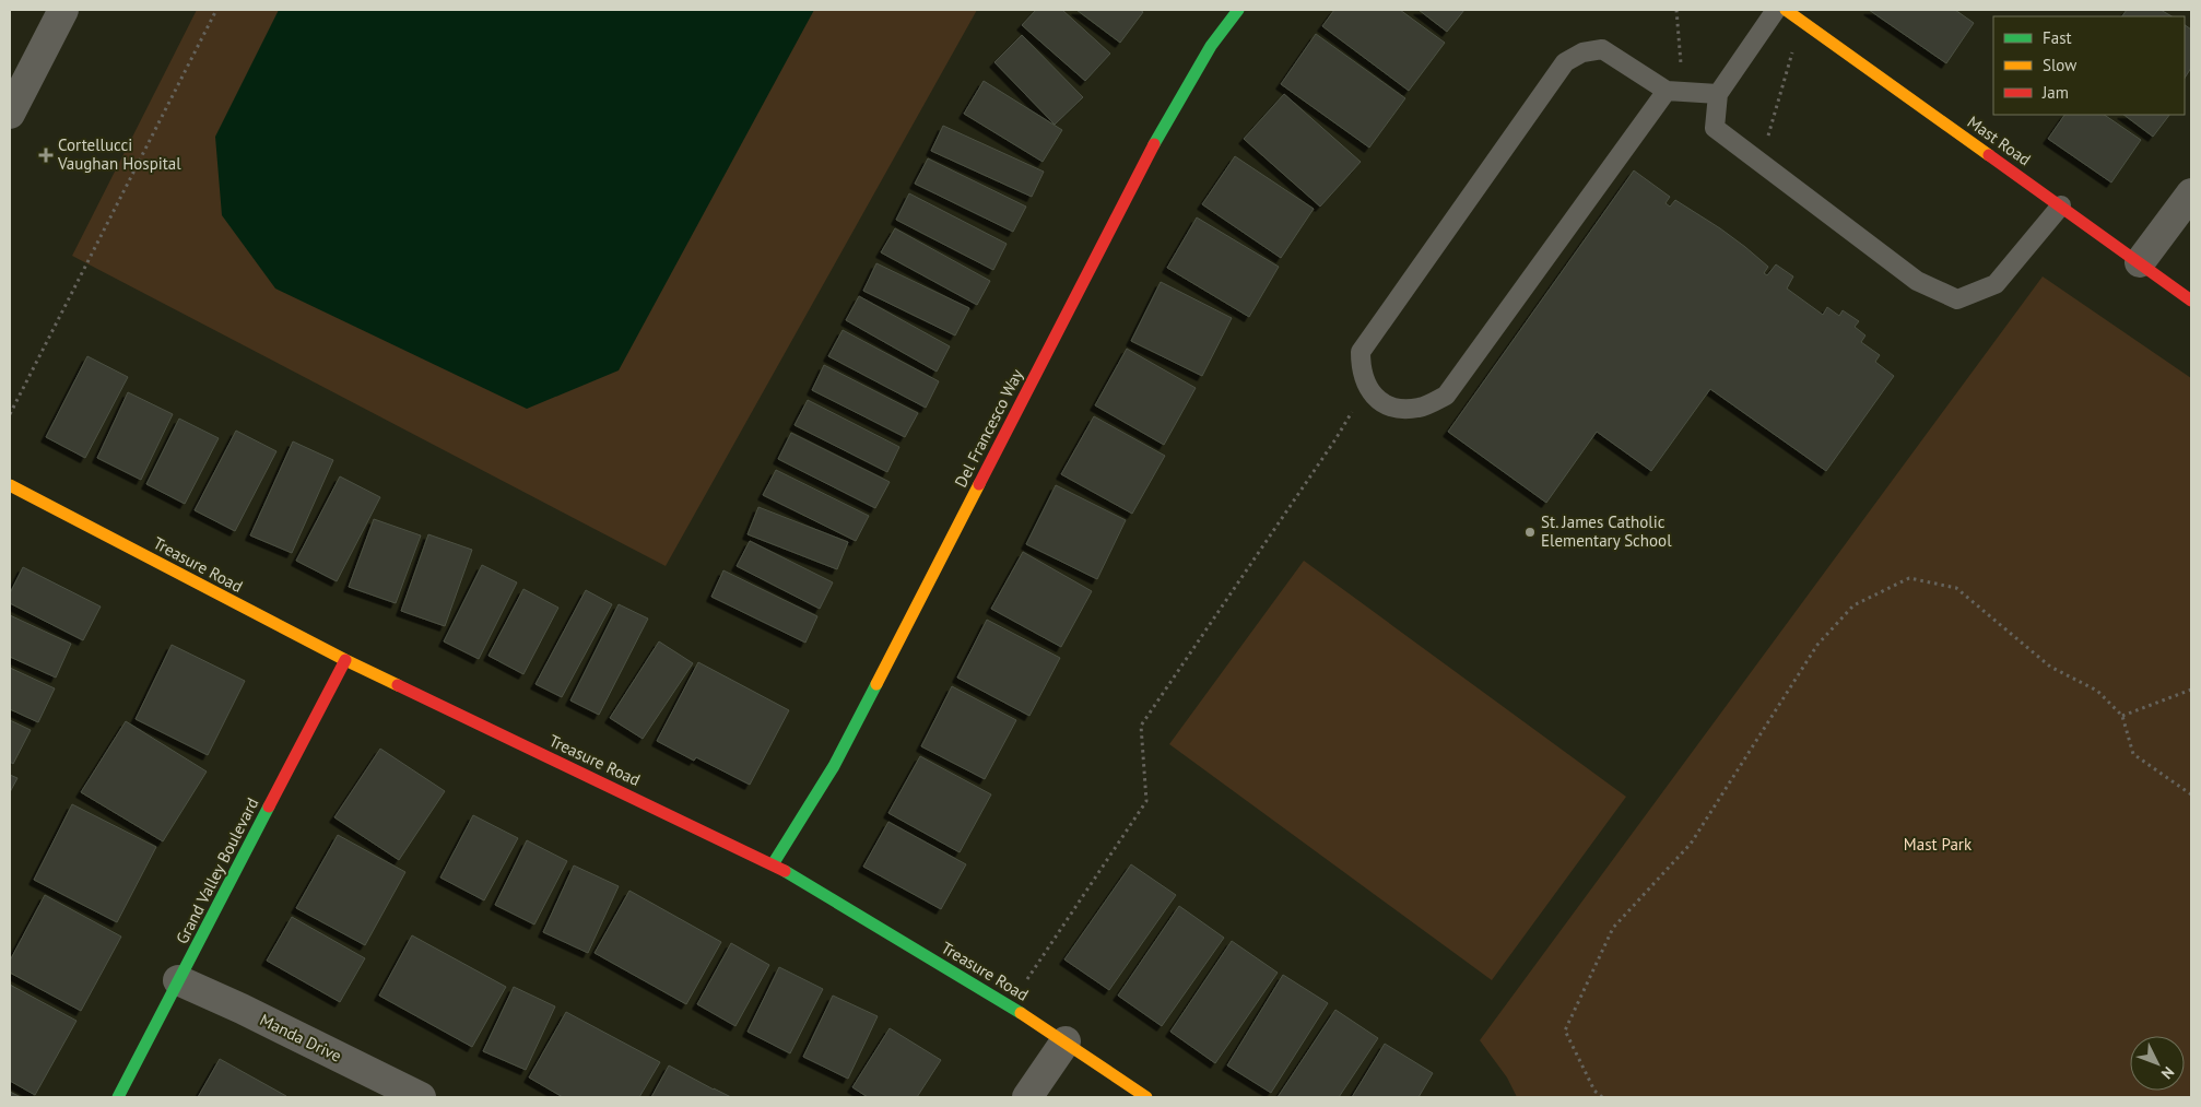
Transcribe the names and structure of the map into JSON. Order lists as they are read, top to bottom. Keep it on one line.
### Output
{"streets":{"street":["Mast Road","Del Francesco Way","Treasure Road","Grand Valley Boulevard","Manda Drive"]},"crossings":[["Del Francesco Way","Treasure Road"],["Treasure Road","Grand Valley Boulevard"],["Grand Valley Boulevard","Manda Drive"]],"parks":["Mast Park"],"places":{"health":["Cortellucci Vaughan Hospital"],"other":["St. James Catholic Elementary School"]},"legend":["Fast","Slow","Jam"],"north":"bottom right"}
